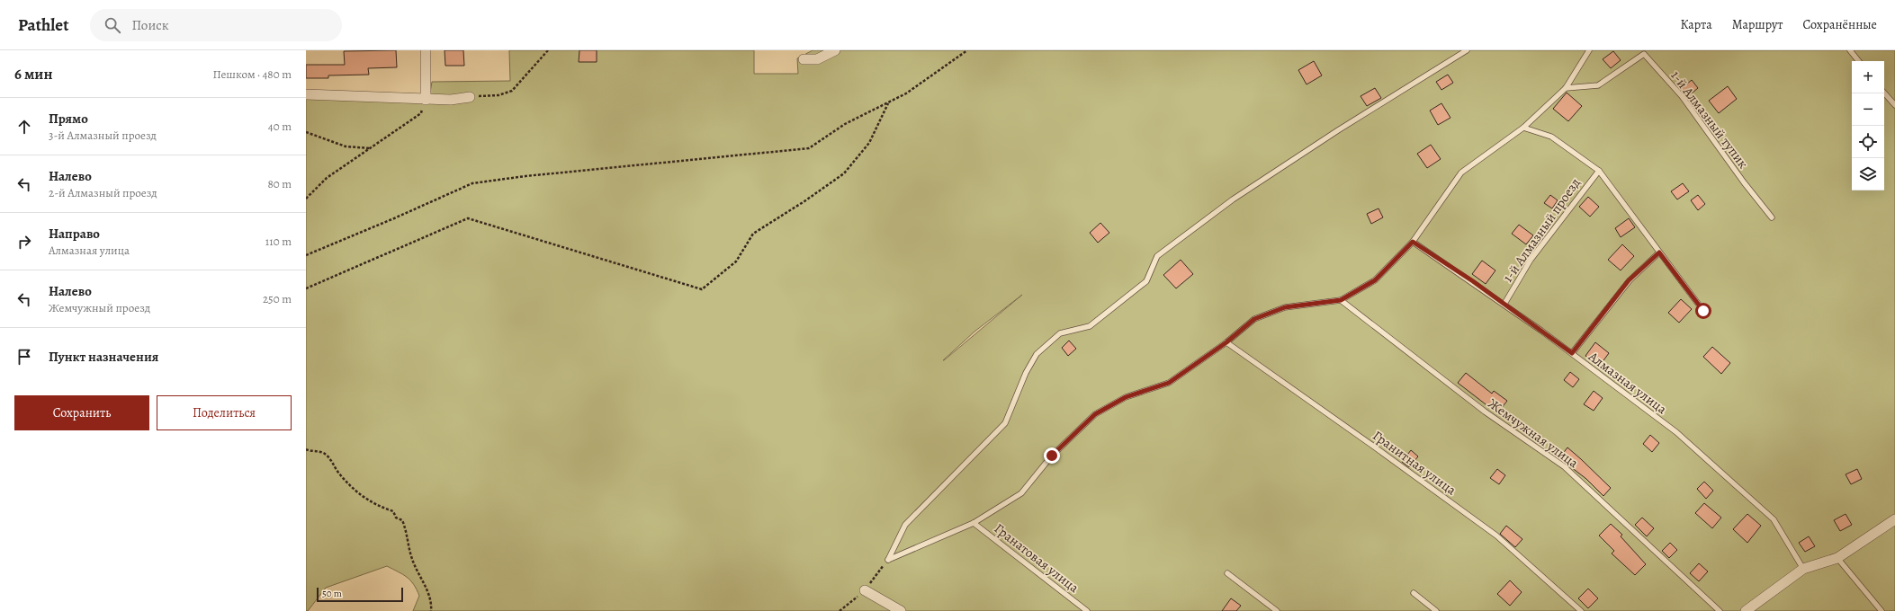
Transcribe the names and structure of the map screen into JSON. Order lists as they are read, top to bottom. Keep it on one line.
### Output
{"streets":{"lane":["1-й Алмазный тупик","1-й Алмазный проезд","Алмазная улица","Жемчужная улица","Гранитная улица","Гранатовая улица"]},"crossings":[["1-й Алмазный проезд","Алмазная улица"]],"scale_bar":"50 m","page":{"header":"Pathlet","search":"Поиск","nav":["Карта","Маршрут","Сохранённые"],"heading":["6 мин","Пешком · 480 m"],"map_buttons":["+","−"],"list":[["Прямо","3-й Алмазный проезд","40 m"],["Налево","2-й Алмазный проезд","80 m"],["Направо","Алмазная улица","110 m"],["Налево","Жемчужный проезд","250 m"],"Пункт назначения"],"buttons":["Сохранить","Поделиться"],"scale":"50 m"}}
